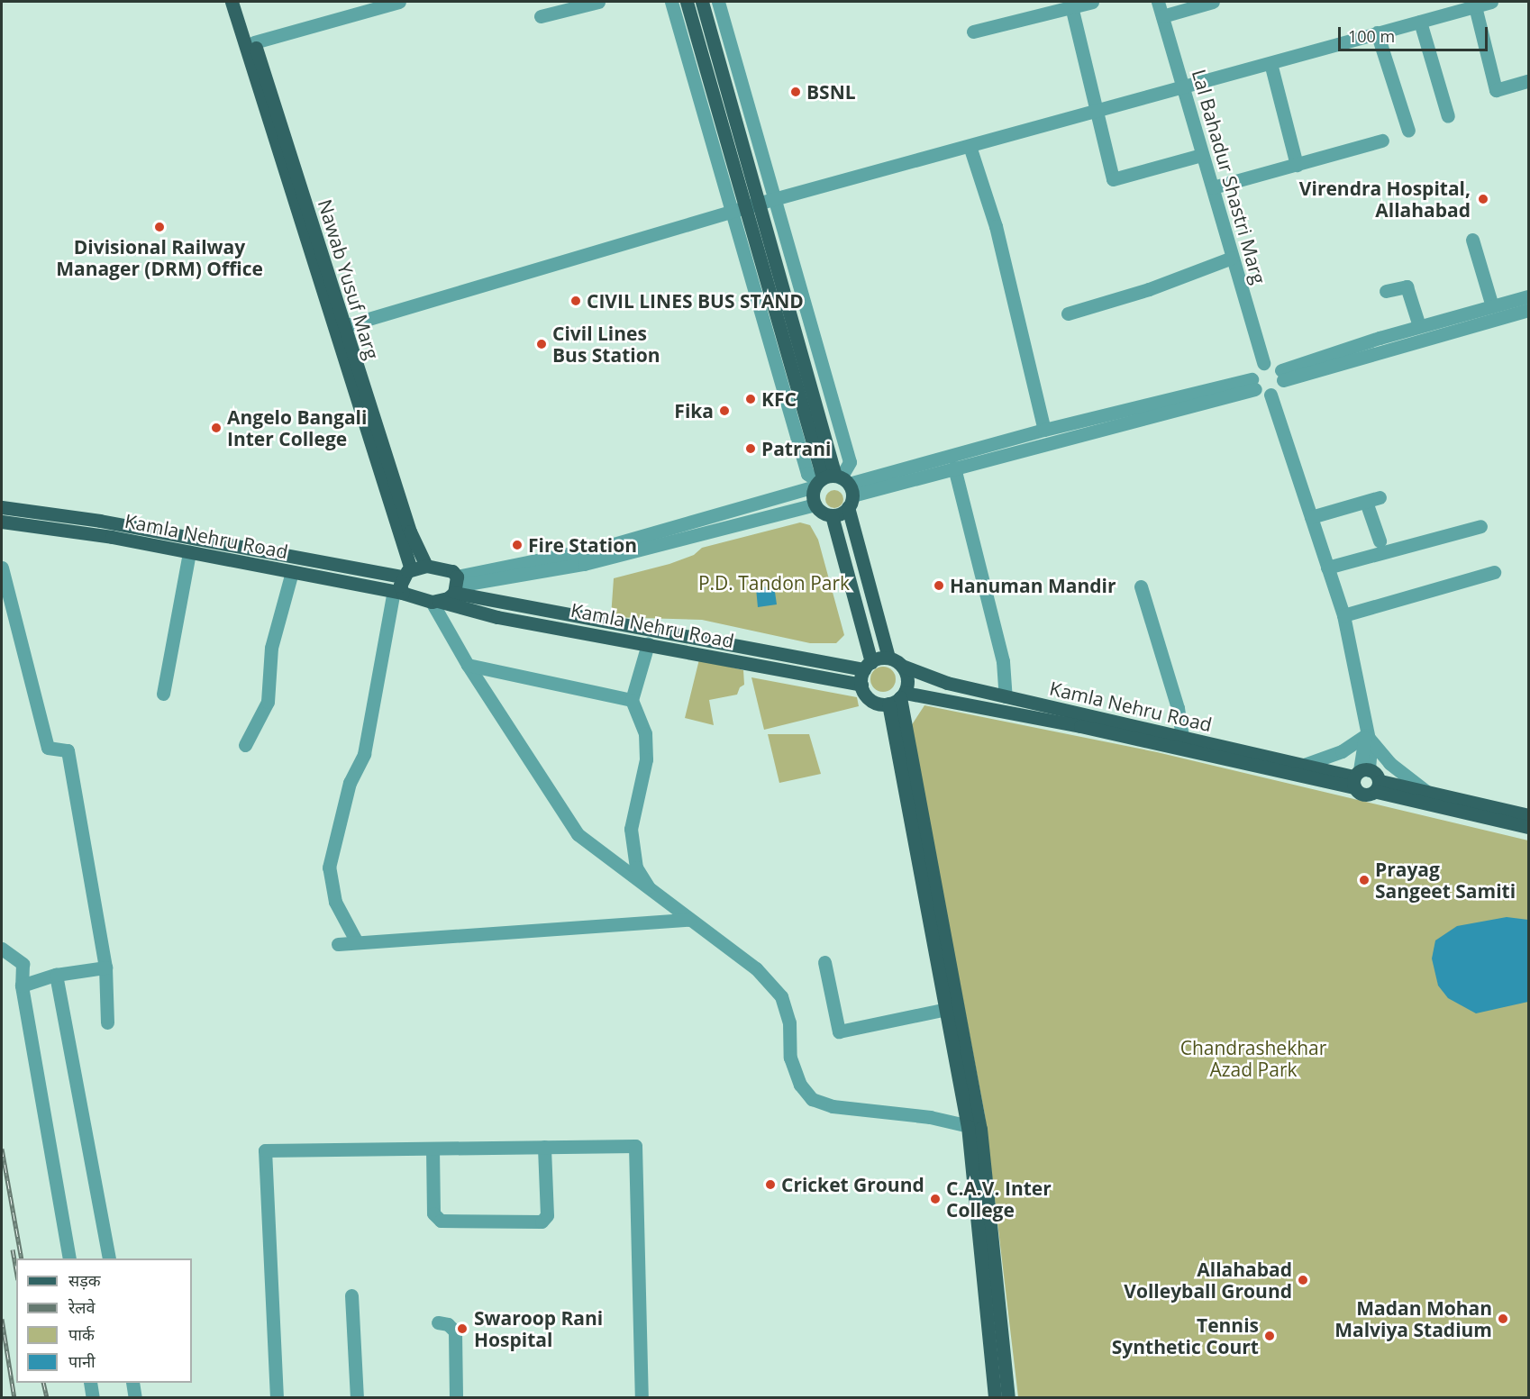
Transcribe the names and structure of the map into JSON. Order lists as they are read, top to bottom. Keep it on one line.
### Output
{"streets":{"main road":["Nawab Yusuf Marg","Kamla Nehru Road"],"street":["Lal Bahadur Shastri Marg"]},"crossings":[["Nawab Yusuf Marg","Kamla Nehru Road"]],"parks":["P.D. Tandon Park","Chandrashekhar Azad Park"],"places":["BSNL","Virendra Hospital, Allahabad","Divisional Railway Manager (DRM) Office","CIVIL LINES BUS STAND","Civil Lines Bus Station","KFC","Fika","Angelo Bangali Inter College","Patrani","Fire Station","Hanuman Mandir","Prayag Sangeet Samiti","Cricket Ground","C.A.V. Inter College","Allahabad Volleyball Ground","Madan Mohan Malviya Stadium","Swaroop Rani Hospital","Tennis Synthetic Court"],"legend":["सड़क","रेलवे","पार्क","पानी"],"scale_bar":"100 m"}
